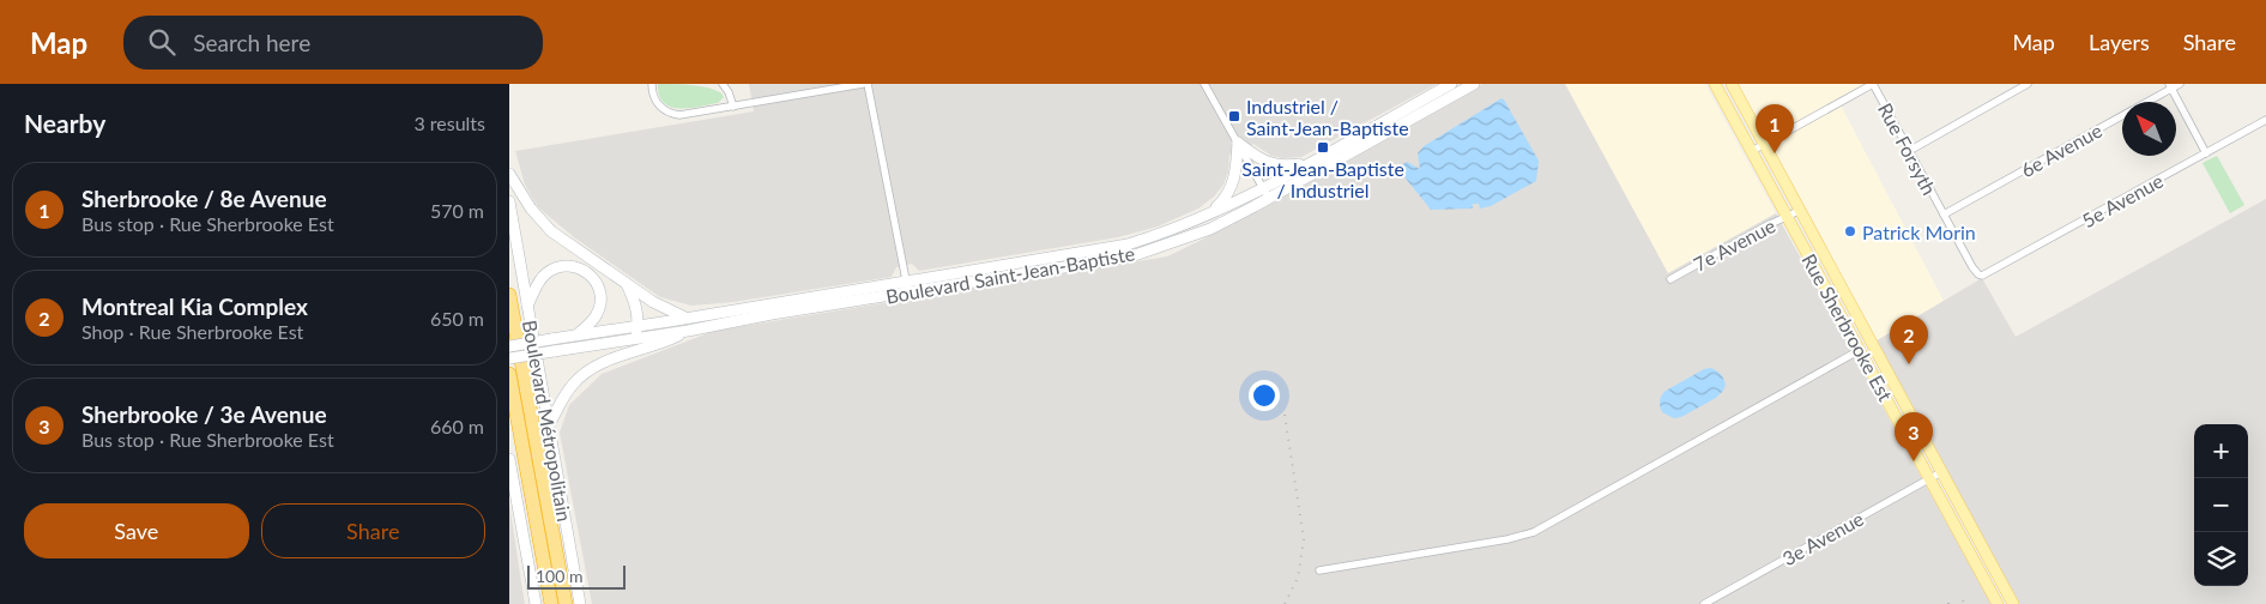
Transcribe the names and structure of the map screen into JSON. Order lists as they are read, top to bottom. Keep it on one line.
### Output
{"streets":{"main road":["Boulevard Saint-Jean-Baptiste","Rue Sherbrooke Est","Boulevard Métropolitain"],"street":["Rue Forsyth","6e Avenue","5e Avenue","7e Avenue","3e Avenue"]},"crossings":[["Rue Forsyth","6e Avenue"],["Rue Forsyth","5e Avenue"],["7e Avenue","Rue Sherbrooke Est"],["Rue Sherbrooke Est","3e Avenue"]],"places":{"transit":["Industriel / Saint-Jean-Baptiste","Saint-Jean-Baptiste / Industriel"],"other":["Patrick Morin"]},"scale_bar":"100 m","north":"top left","page":{"header":"Map","search":"Search here","nav":["Map","Layers","Share"],"heading":["Nearby","3 results"],"pins":["1","2","3"],"list":[{"mark":"1","name":"Sherbrooke / 8e Avenue","note":"Bus stop · Rue Sherbrooke Est","value":"570 m"},{"mark":"2","name":"Montreal Kia Complex","note":"Shop · Rue Sherbrooke Est","value":"650 m"},{"mark":"3","name":"Sherbrooke / 3e Avenue","note":"Bus stop · Rue Sherbrooke Est","value":"660 m"}],"map_buttons":["+","−"],"buttons":["Save","Share"],"scale":"100 m"}}
